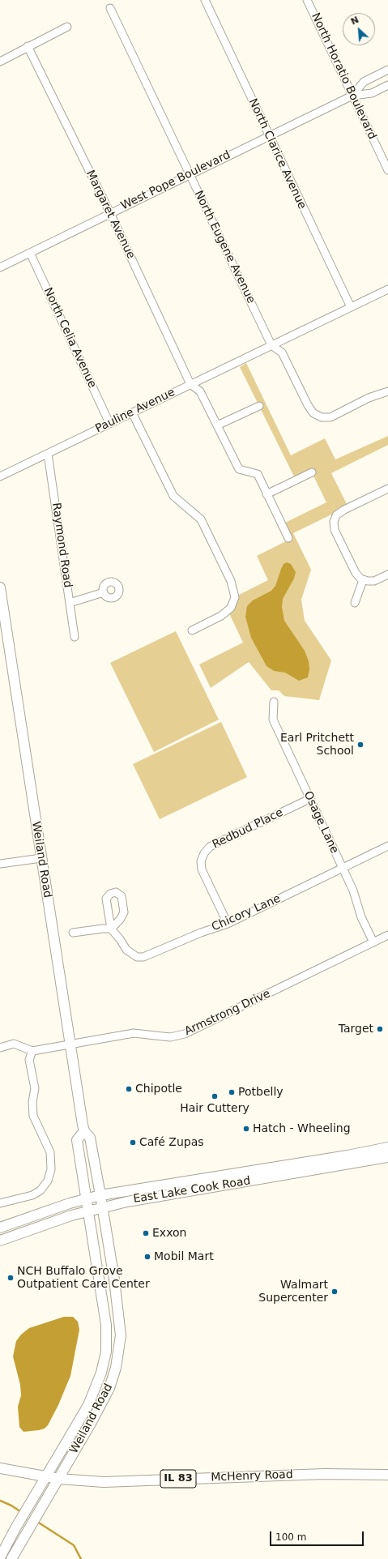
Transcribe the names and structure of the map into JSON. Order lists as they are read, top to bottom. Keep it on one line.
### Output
{"streets":{"main road":["Weiland Road","East Lake Cook Road","McHenry Road","IL 83"],"street":["North Horatio Boulevard","North Clarice Avenue","West Pope Boulevard","Margaret Avenue","North Eugene Avenue","North Celia Avenue","Pauline Avenue","Raymond Road","Osage Lane","Redbud Place","Chicory Lane","Armstrong Drive"]},"crossings":[["North Horatio Boulevard","West Pope Boulevard"],["North Clarice Avenue","West Pope Boulevard"],["North Clarice Avenue","Pauline Avenue"],["West Pope Boulevard","Margaret Avenue"],["West Pope Boulevard","North Eugene Avenue"],["West Pope Boulevard","North Celia Avenue"],["Margaret Avenue","Pauline Avenue"],["North Eugene Avenue","Pauline Avenue"],["North Celia Avenue","Pauline Avenue"],["Pauline Avenue","Raymond Road"],["Osage Lane","Redbud Place"],["Osage Lane","Chicory Lane"],["Osage Lane","Armstrong Drive"],["Redbud Place","Chicory Lane"],["Weiland Road","Armstrong Drive"],["Weiland Road","East Lake Cook Road"],["Weiland Road","McHenry Road"]],"places":["Earl Pritchett School","Target","Chipotle","Potbelly","Hair Cuttery","Hatch - Wheeling","Café Zupas","Exxon","Mobil Mart","NCH Buffalo Grove Outpatient Care Center","Walmart Supercenter"],"scale_bar":"100 m","north":"top left"}
